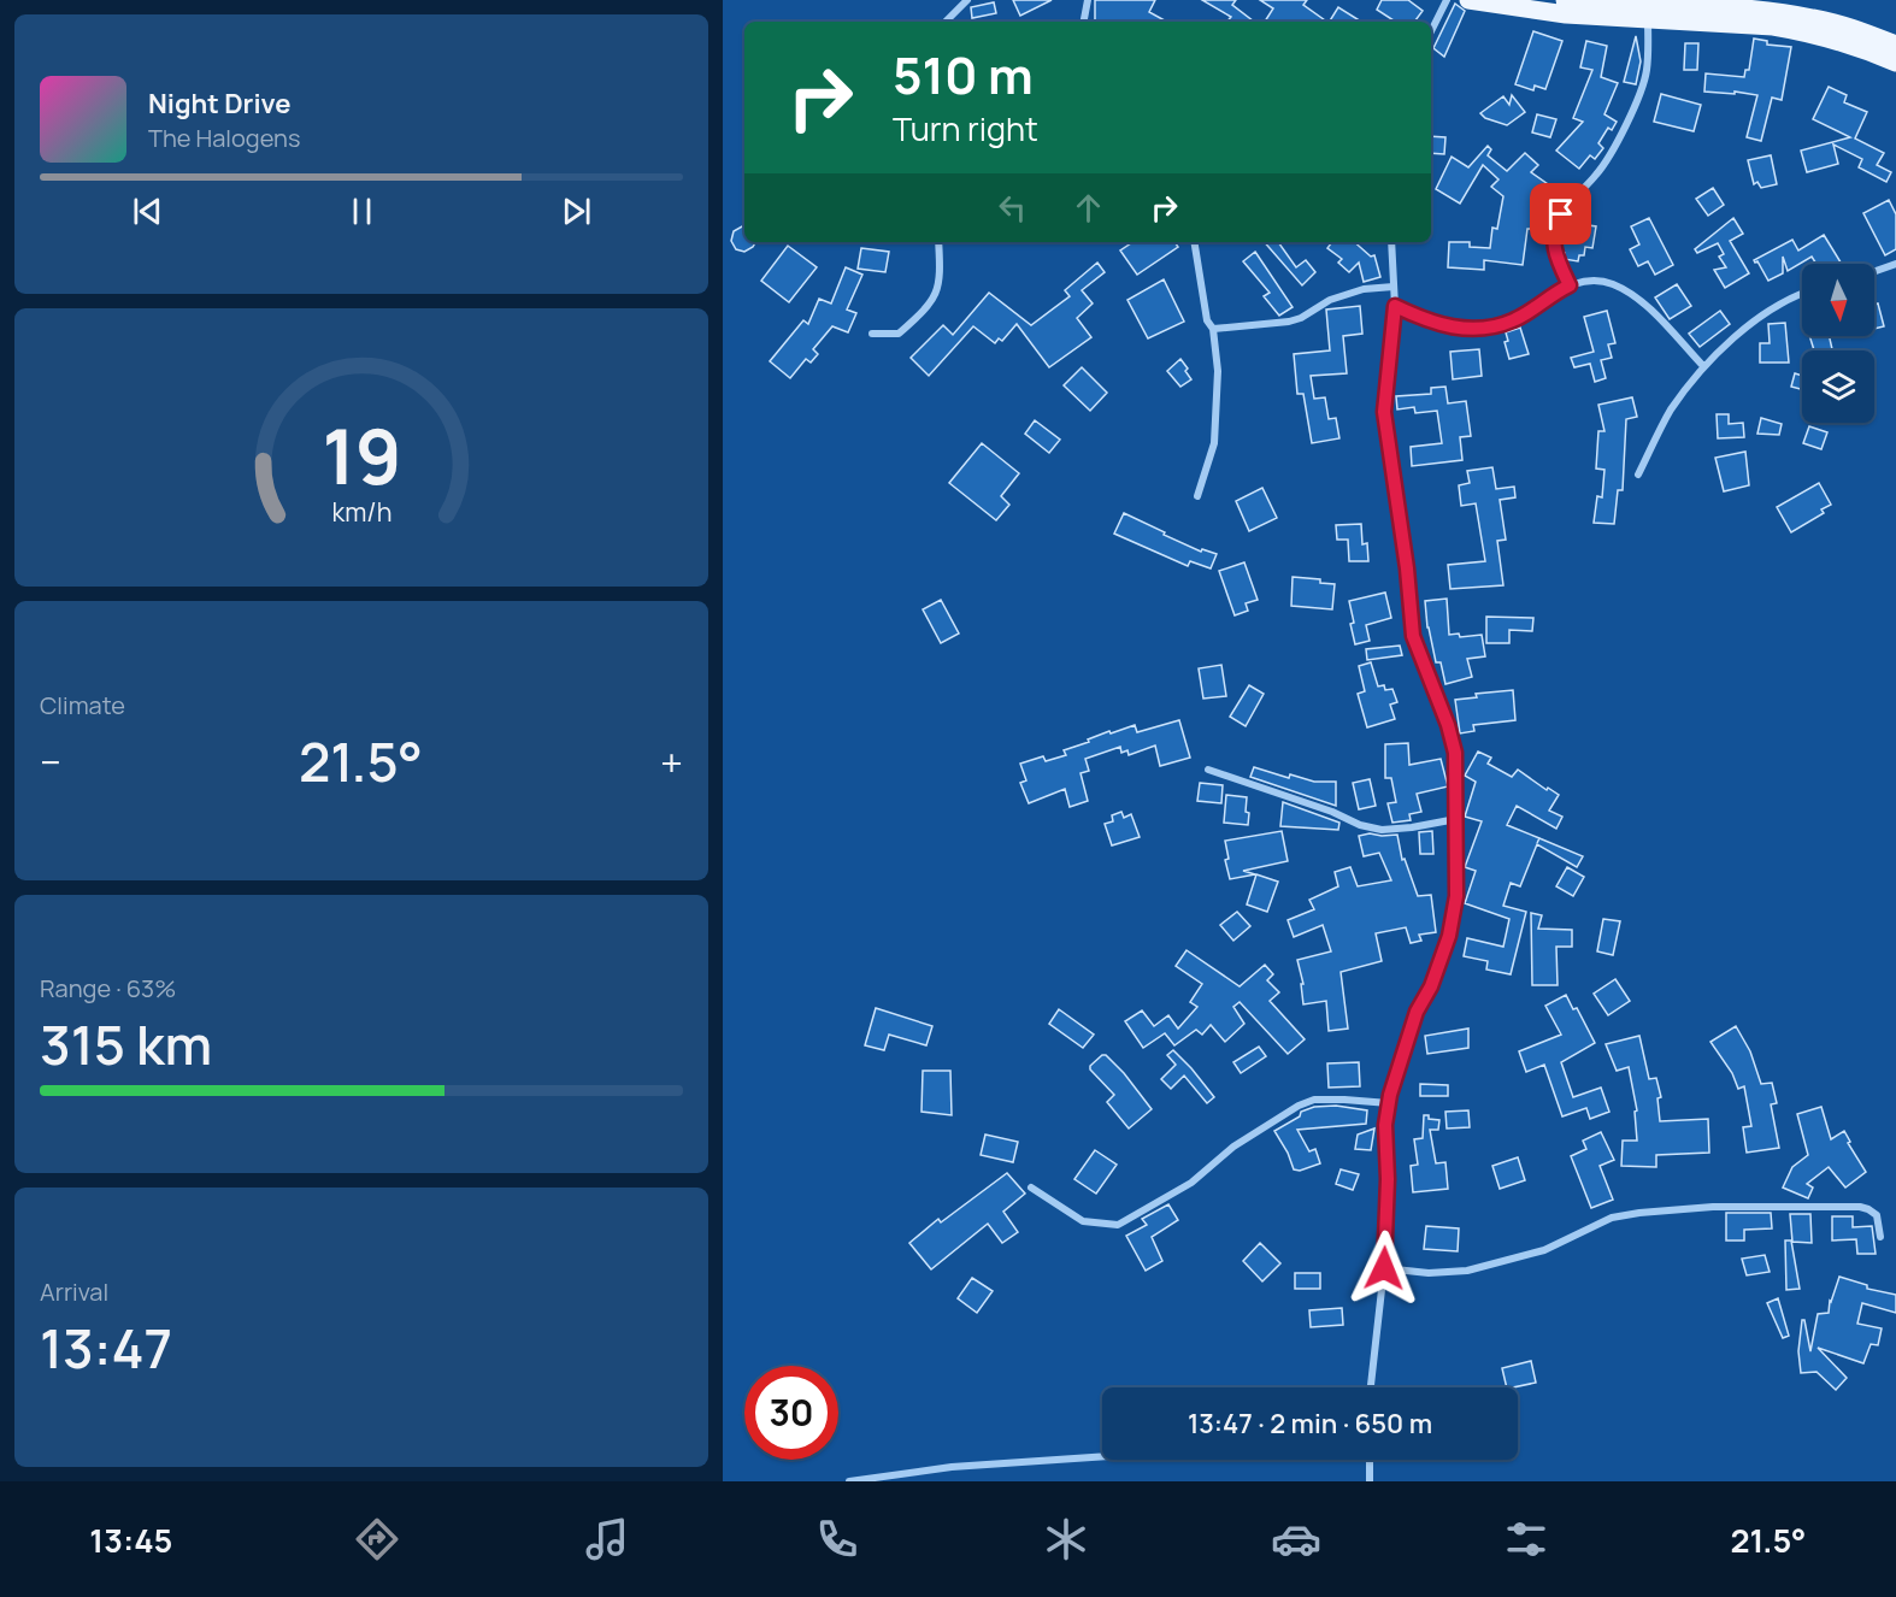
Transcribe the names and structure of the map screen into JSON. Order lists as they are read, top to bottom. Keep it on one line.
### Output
{"north":"bottom","page":{"turn":["510 m","Turn right"],"song":["Night Drive","The Halogens"],"tile":["Climate",["Range · 63%","315 km"],["Arrival","13:47"]],"heat":["−","21.5°","+"],"limit":"30","trip":"13:47 · 2 min · 650 m","tabs":["13:45","21.5°"],"gauge":["19","km/h"]}}
